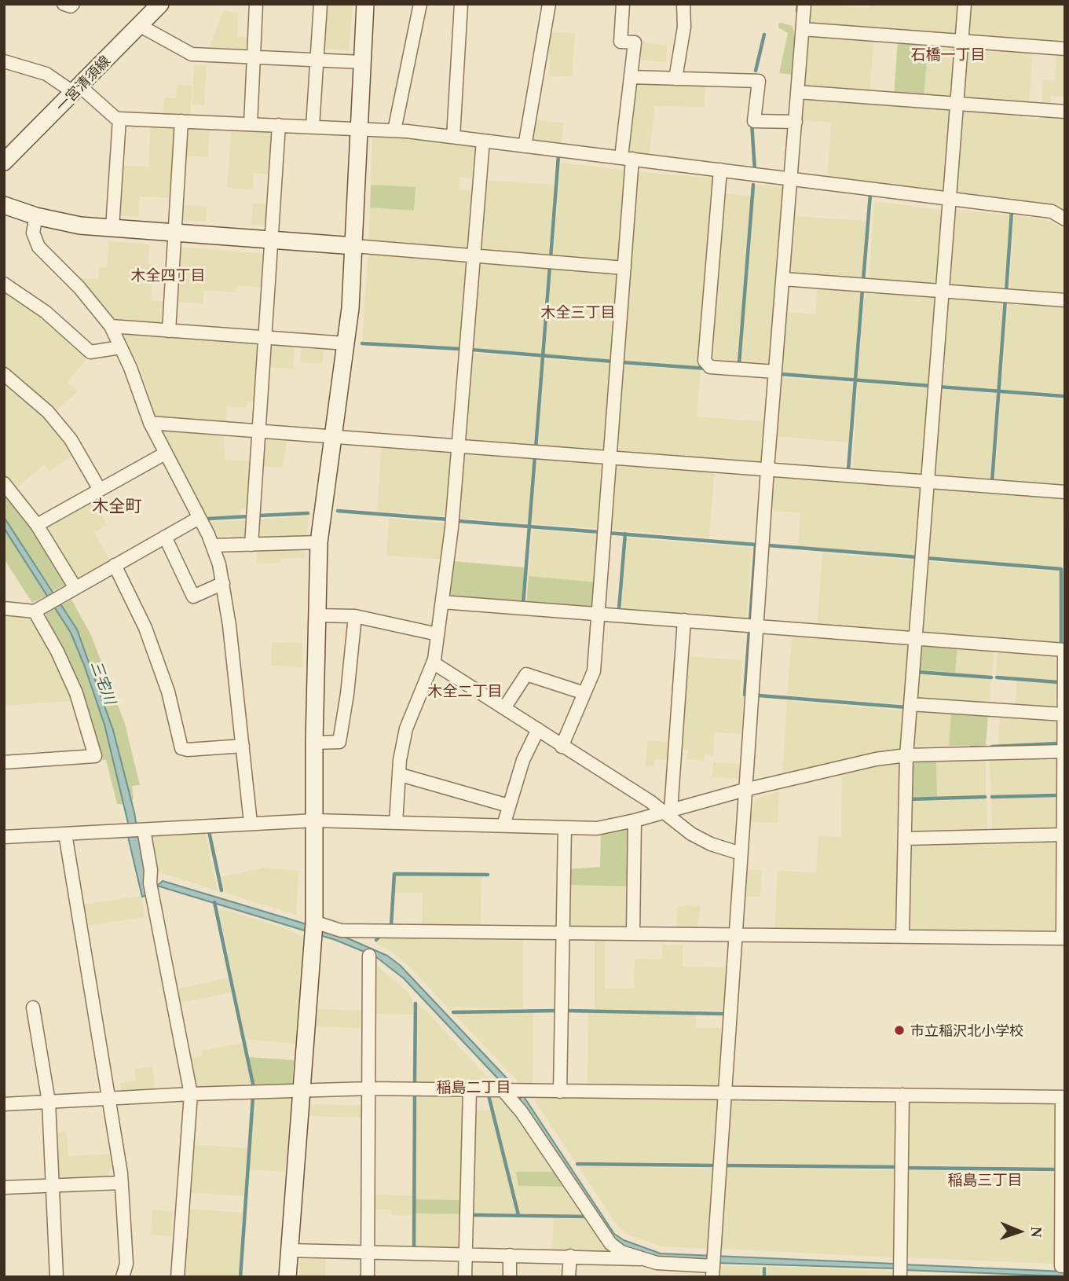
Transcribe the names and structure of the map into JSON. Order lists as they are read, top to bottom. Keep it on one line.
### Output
{"streets":{"street":["一宮清須線"]},"districts":["石橋一丁目","木全四丁目","木全三丁目","木全町","木全二丁目","稲島二丁目","稲島三丁目"],"water":["三宅川"],"places":["市立稲沢北小学校"],"north":"right"}
